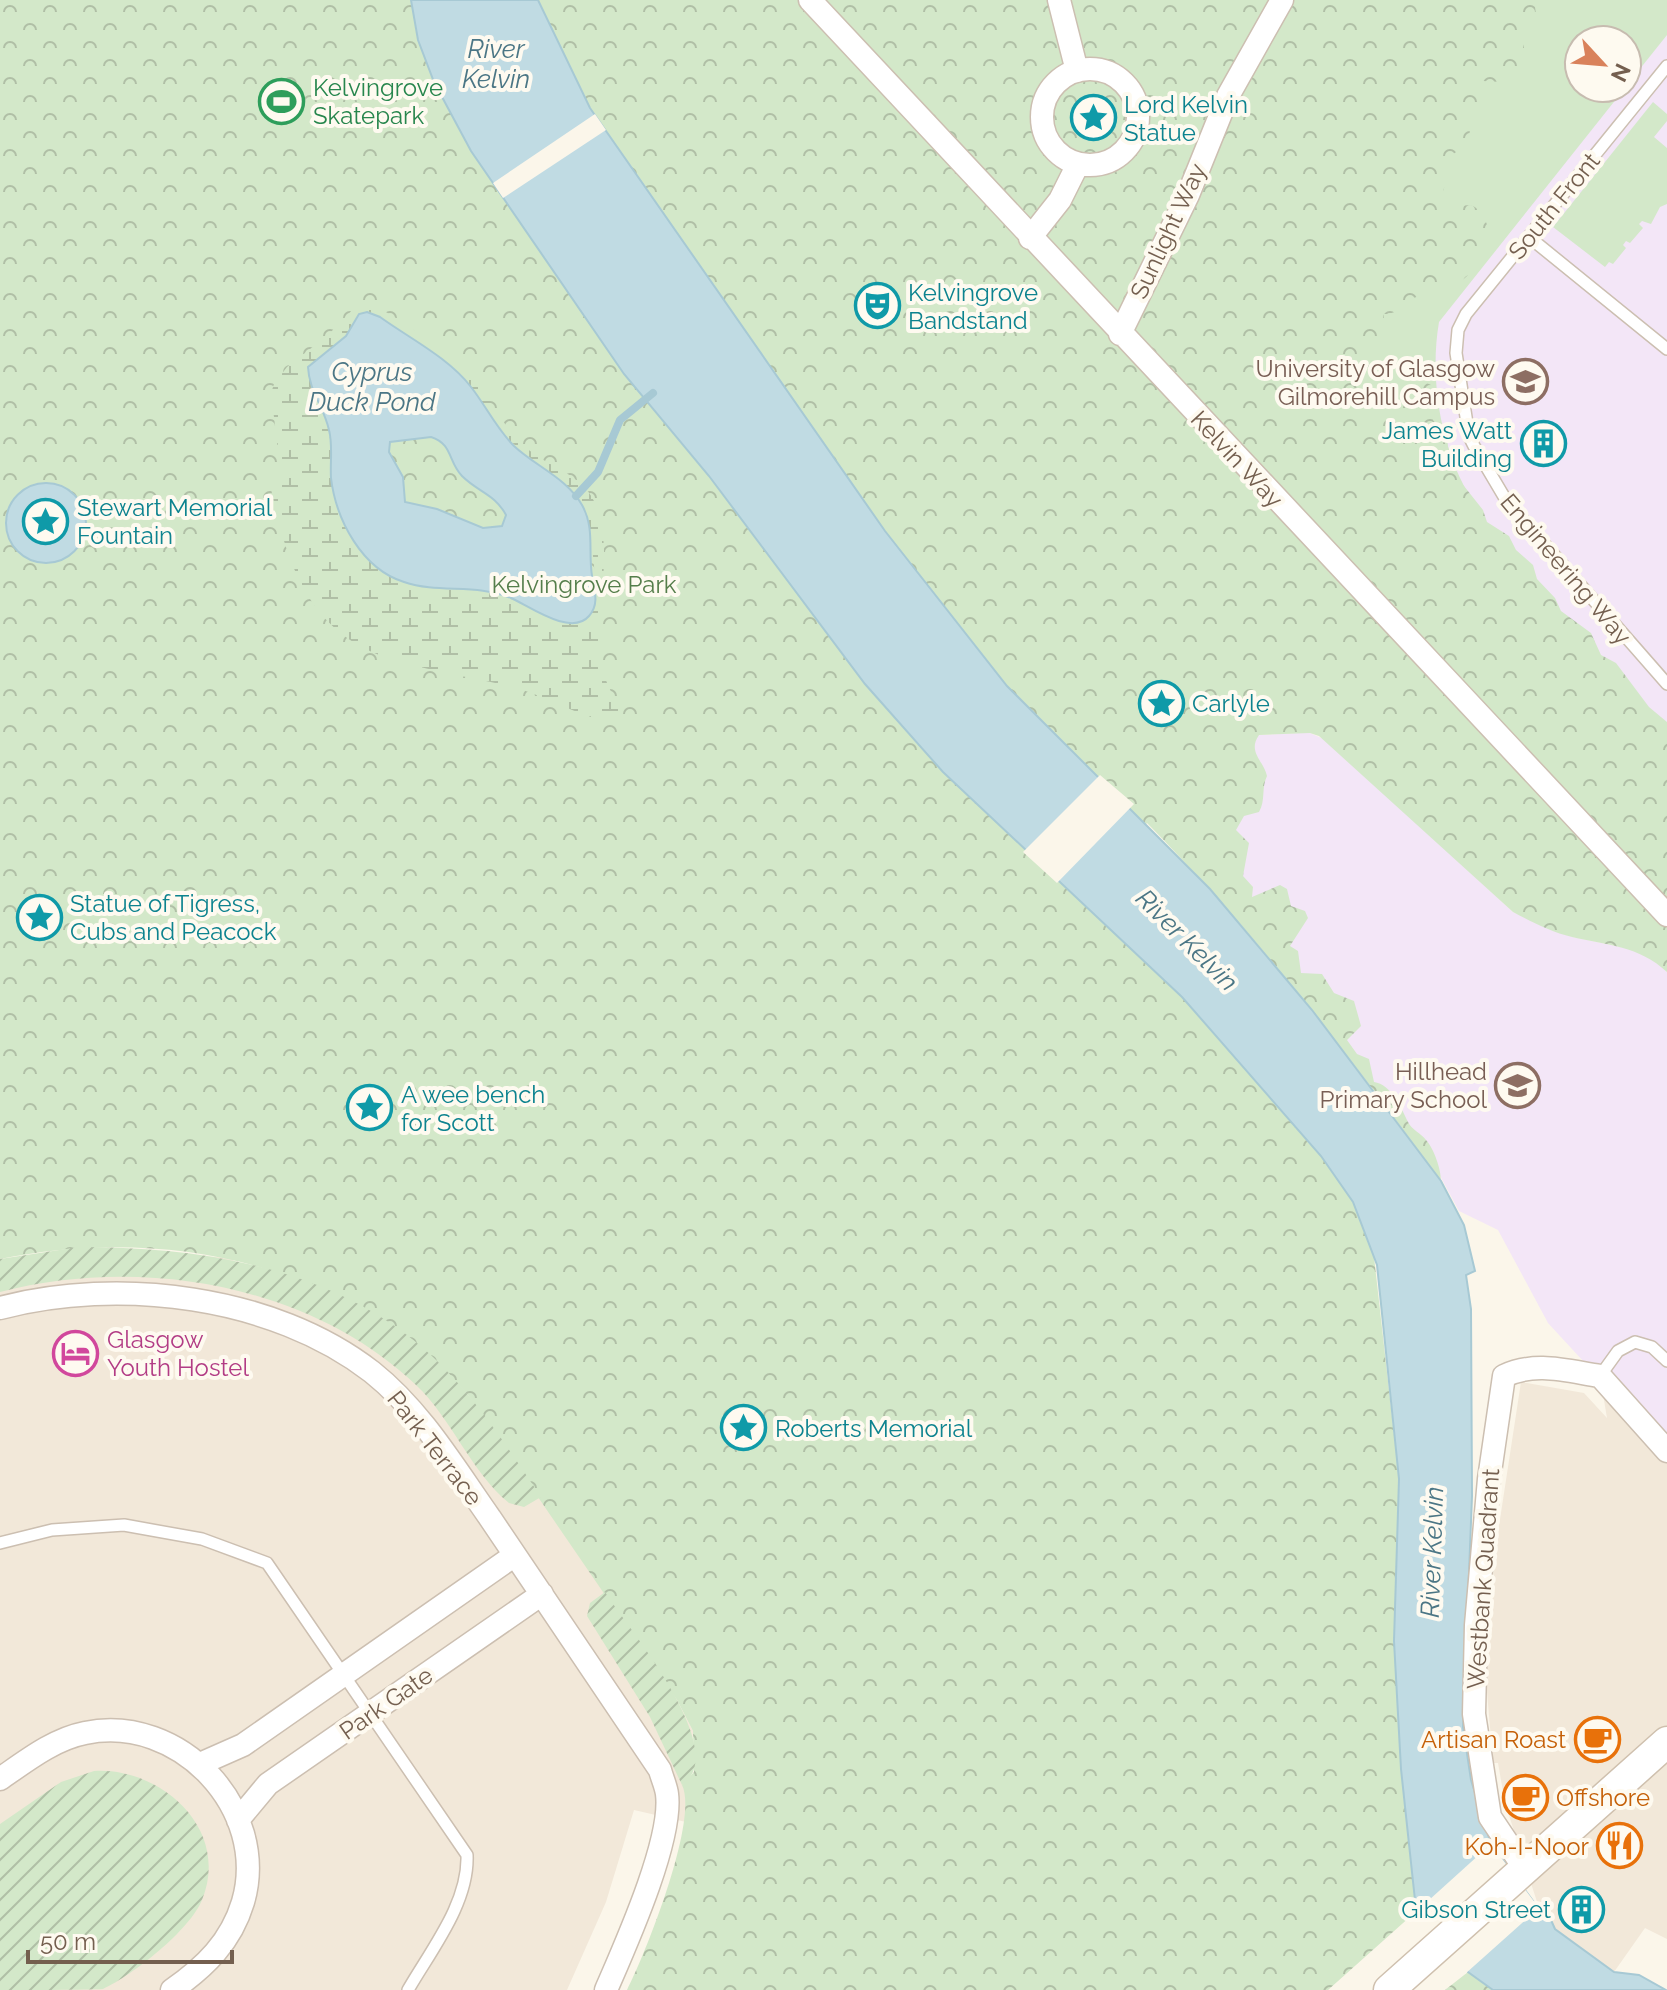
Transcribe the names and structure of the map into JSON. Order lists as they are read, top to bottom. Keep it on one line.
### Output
{"streets":{"street":["Sunlight Way","Kelvin Way","Park Terrace","Westbank Quadrant","Park Gate"],"lane":["South Front","Engineering Way"]},"crossings":[["South Front","Engineering Way"],["Sunlight Way","Kelvin Way"],["Park Terrace","Park Gate"]],"water":["River Kelvin","Cyprus Duck Pond"],"parks":["Kelvingrove Park"],"places":{"sports":["Kelvingrove Skatepark"],"place":["Lord Kelvin Statue","Stewart Memorial Fountain","Carlyle","Statue of Tigress, Cubs and Peacock","A wee bench for Scott","Roberts Memorial"],"theatre":["Kelvingrove Bandstand"],"school or university":["University of Glasgow Gilmorehill Campus","Hillhead Primary School"],"building":["James Watt Building","Gibson Street"],"hotel":["Glasgow Youth Hostel"],"cafe":["Artisan Roast","Offshore"],"restaurant":["Koh-I-Noor"]},"scale_bar":"50 m","north":"bottom right"}
